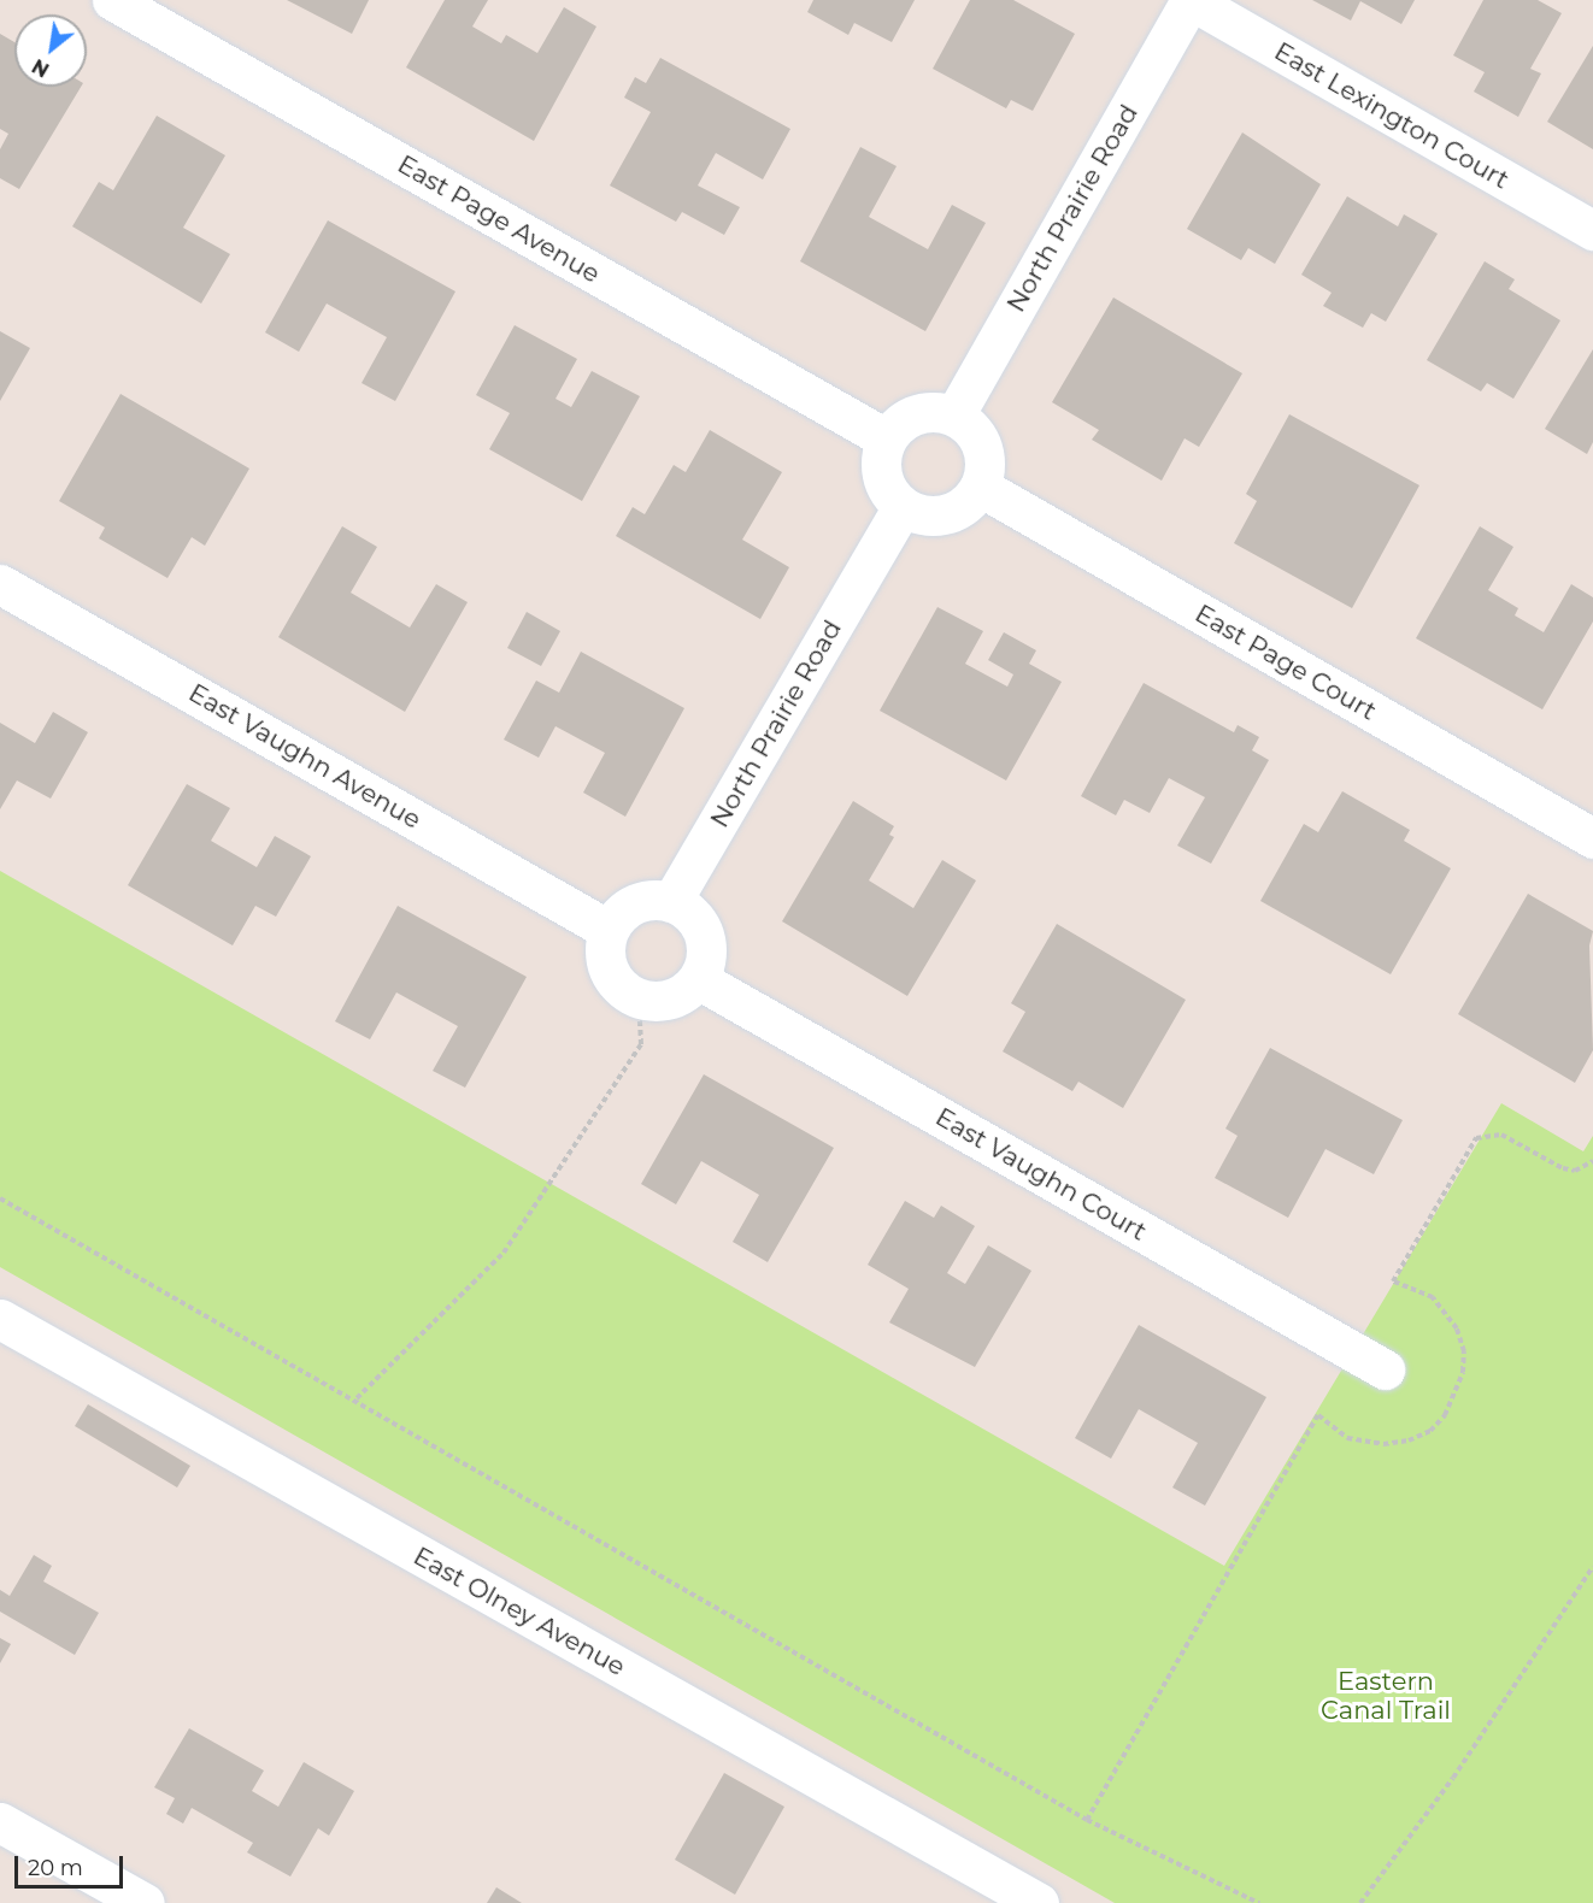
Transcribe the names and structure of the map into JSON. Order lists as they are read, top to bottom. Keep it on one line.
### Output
{"streets":{"street":["East Lexington Court","North Prairie Road","East Page Avenue","East Page Court","East Vaughn Avenue","East Vaughn Court","East Olney Avenue"]},"crossings":[["East Lexington Court","North Prairie Road"],["North Prairie Road","East Page Avenue"],["North Prairie Road","East Page Court"],["North Prairie Road","East Vaughn Avenue"],["North Prairie Road","East Vaughn Court"],["East Page Avenue","East Page Court"],["East Vaughn Avenue","East Vaughn Court"]],"parks":["Eastern Canal Trail"],"scale_bar":"20 m","north":"bottom left"}
